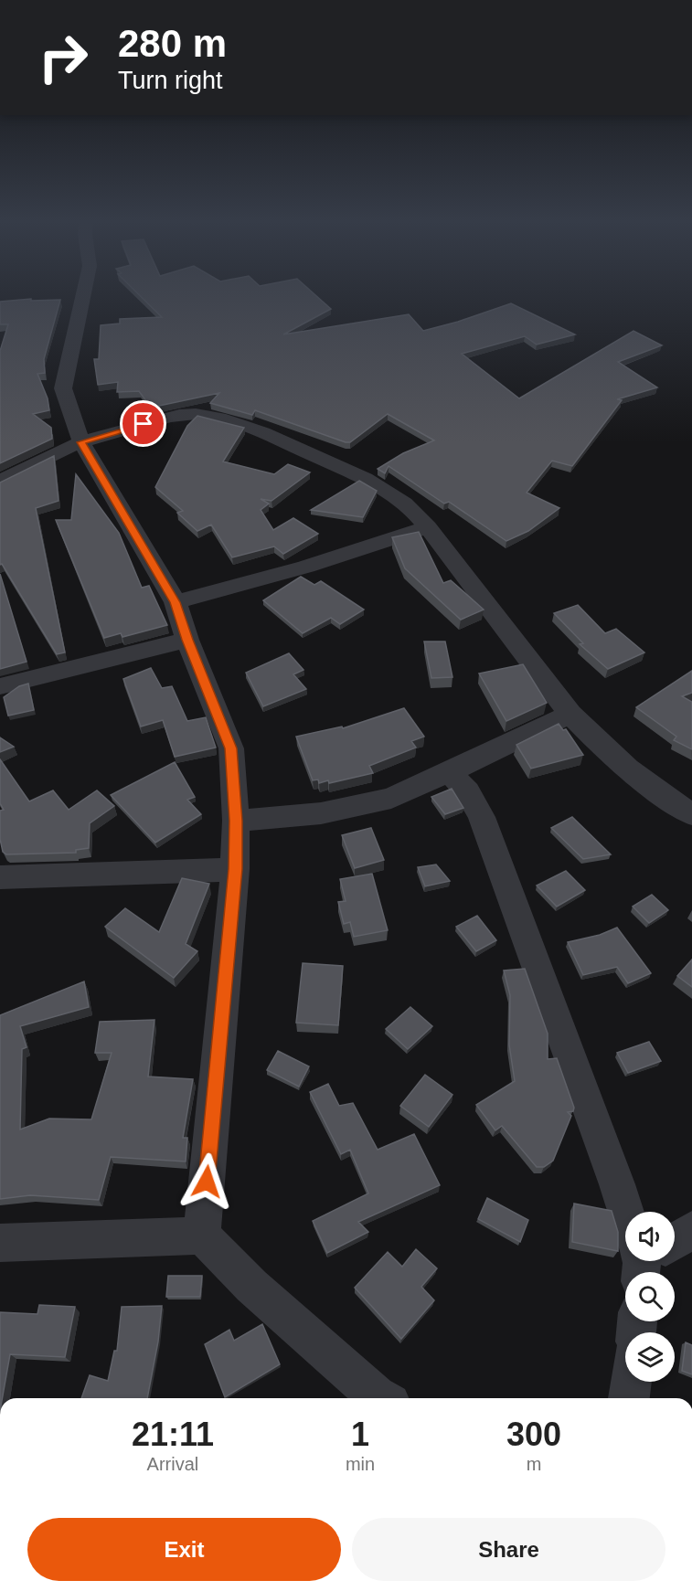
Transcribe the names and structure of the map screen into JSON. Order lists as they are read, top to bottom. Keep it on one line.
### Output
{"page":{"turn":["280 m","Turn right"],"eta":["21:11","Arrival","1","min","300","m"],"buttons":["Exit","Share"]}}
